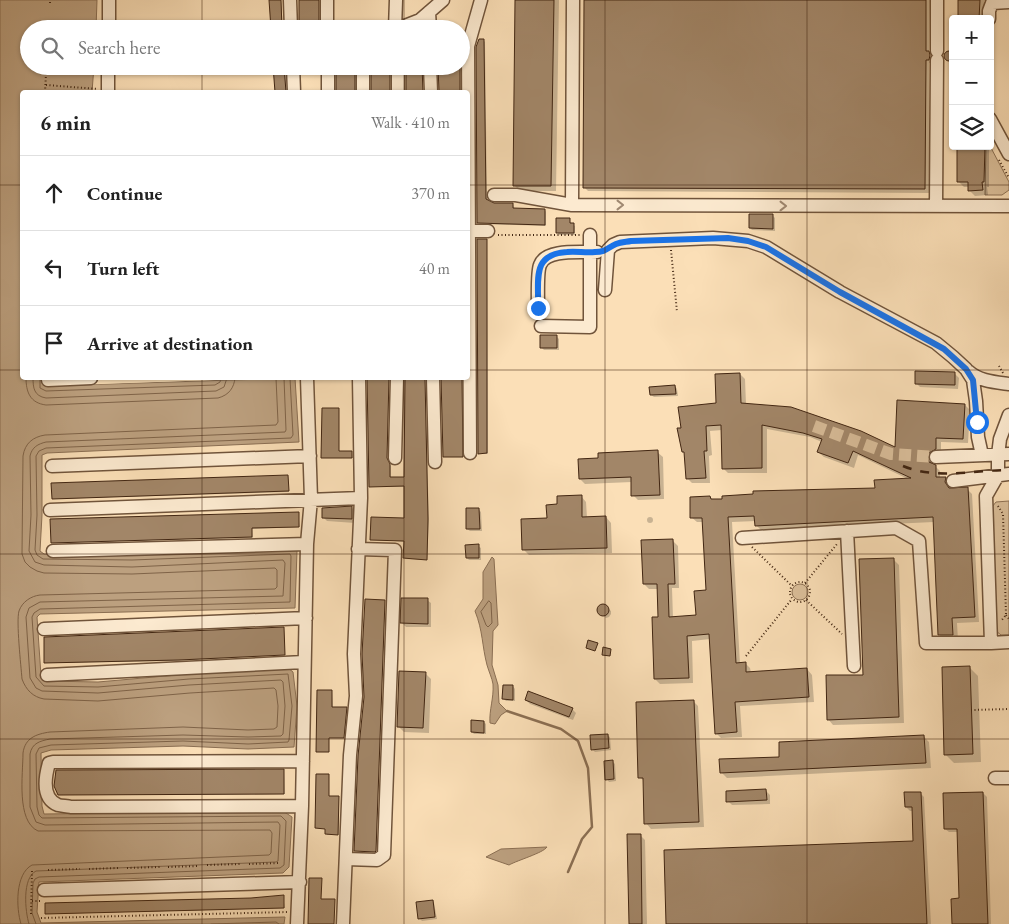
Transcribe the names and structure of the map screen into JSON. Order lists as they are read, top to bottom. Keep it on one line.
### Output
{"page":{"map_buttons":["+","−"],"search":"Search here","heading":["6 min","Walk · 410 m"],"list":[["Continue","370 m"],["Turn left","40 m"],"Arrive at destination"]}}
